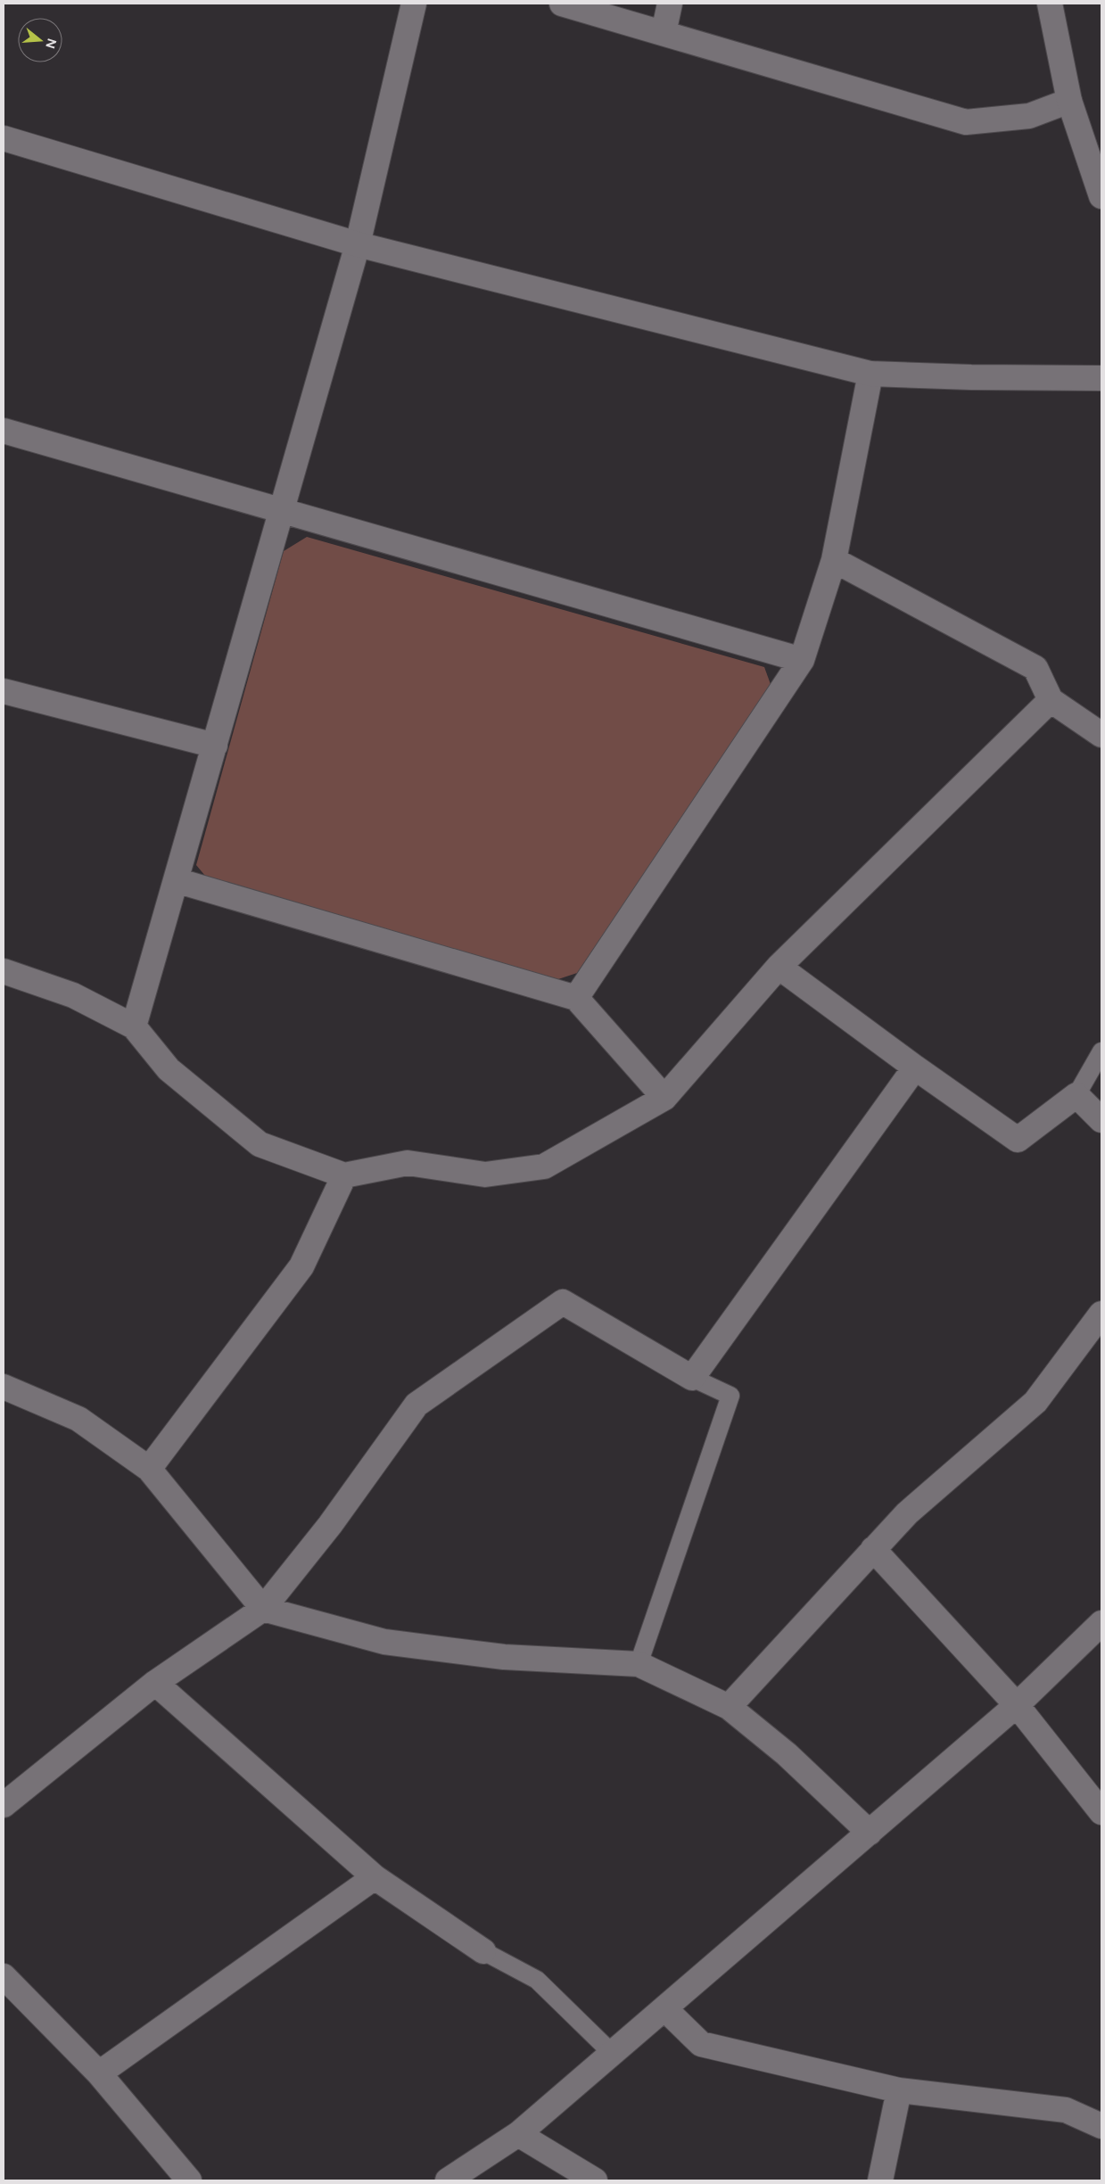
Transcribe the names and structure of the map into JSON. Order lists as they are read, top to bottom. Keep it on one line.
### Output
{"north":"right"}
